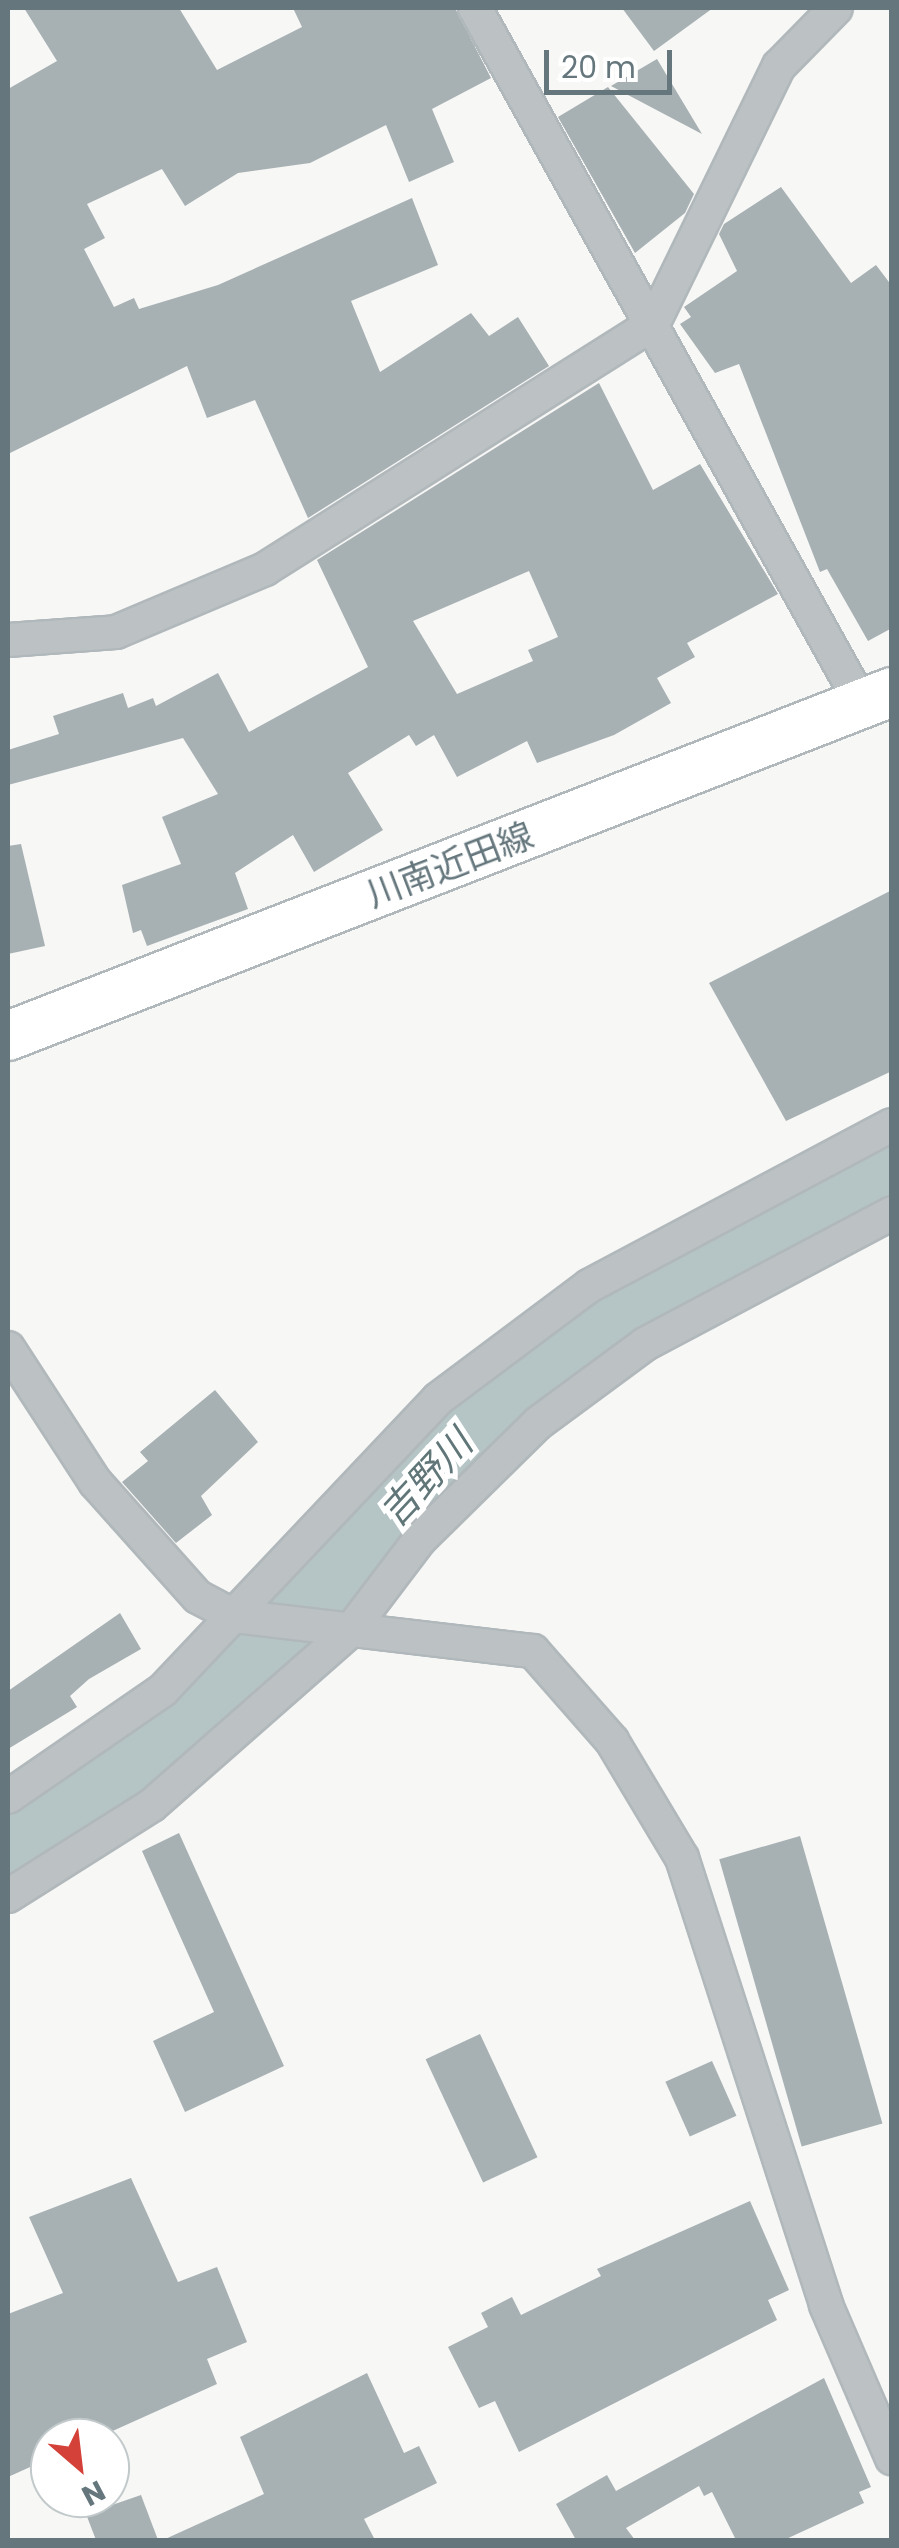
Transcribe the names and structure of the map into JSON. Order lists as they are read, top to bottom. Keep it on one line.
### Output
{"streets":{"main road":["川南近田線"]},"water":["吉野川"],"scale_bar":"20 m","north":"bottom right"}
